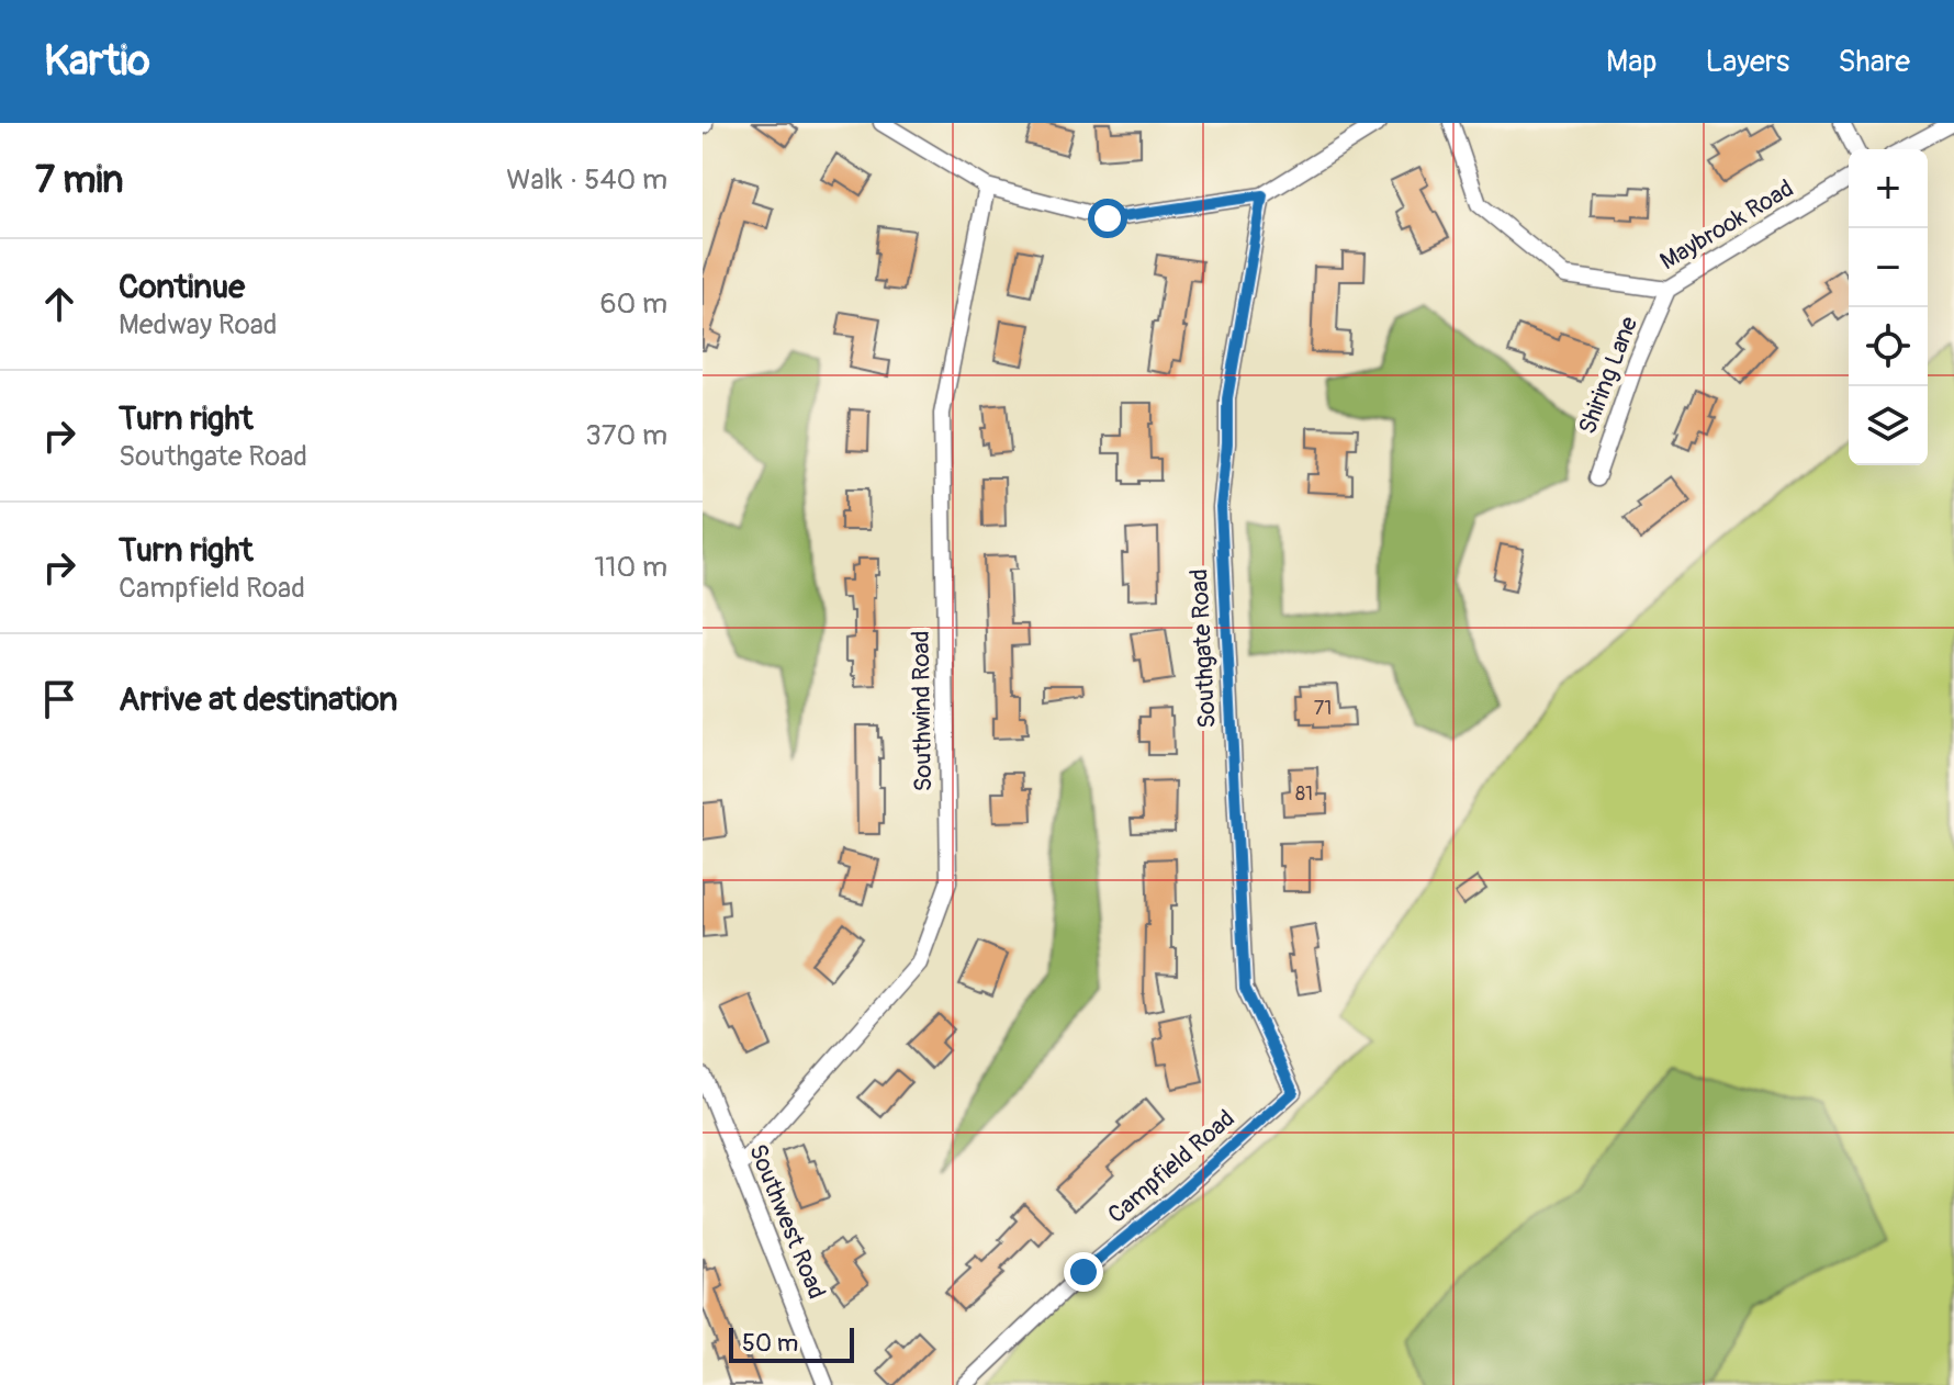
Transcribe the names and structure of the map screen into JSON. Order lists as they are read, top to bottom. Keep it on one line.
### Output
{"streets":{"street":["Maybrook Road","Shiring Lane","Southgate Road","Southwind Road","Campfield Road","Southwest Road"]},"crossings":[["Maybrook Road","Shiring Lane"],["Southgate Road","Campfield Road"],["Southwind Road","Southwest Road"]],"house_numbers":["71","81"],"scale_bar":"50 m","page":{"header":"Kartio","nav":["Map","Layers","Share"],"heading":["7 min","Walk · 540 m"],"map_buttons":["+","−"],"list":[["Continue","Medway Road","60 m"],["Turn right","Southgate Road","370 m"],["Turn right","Campfield Road","110 m"],"Arrive at destination"],"scale":"50 m"}}
